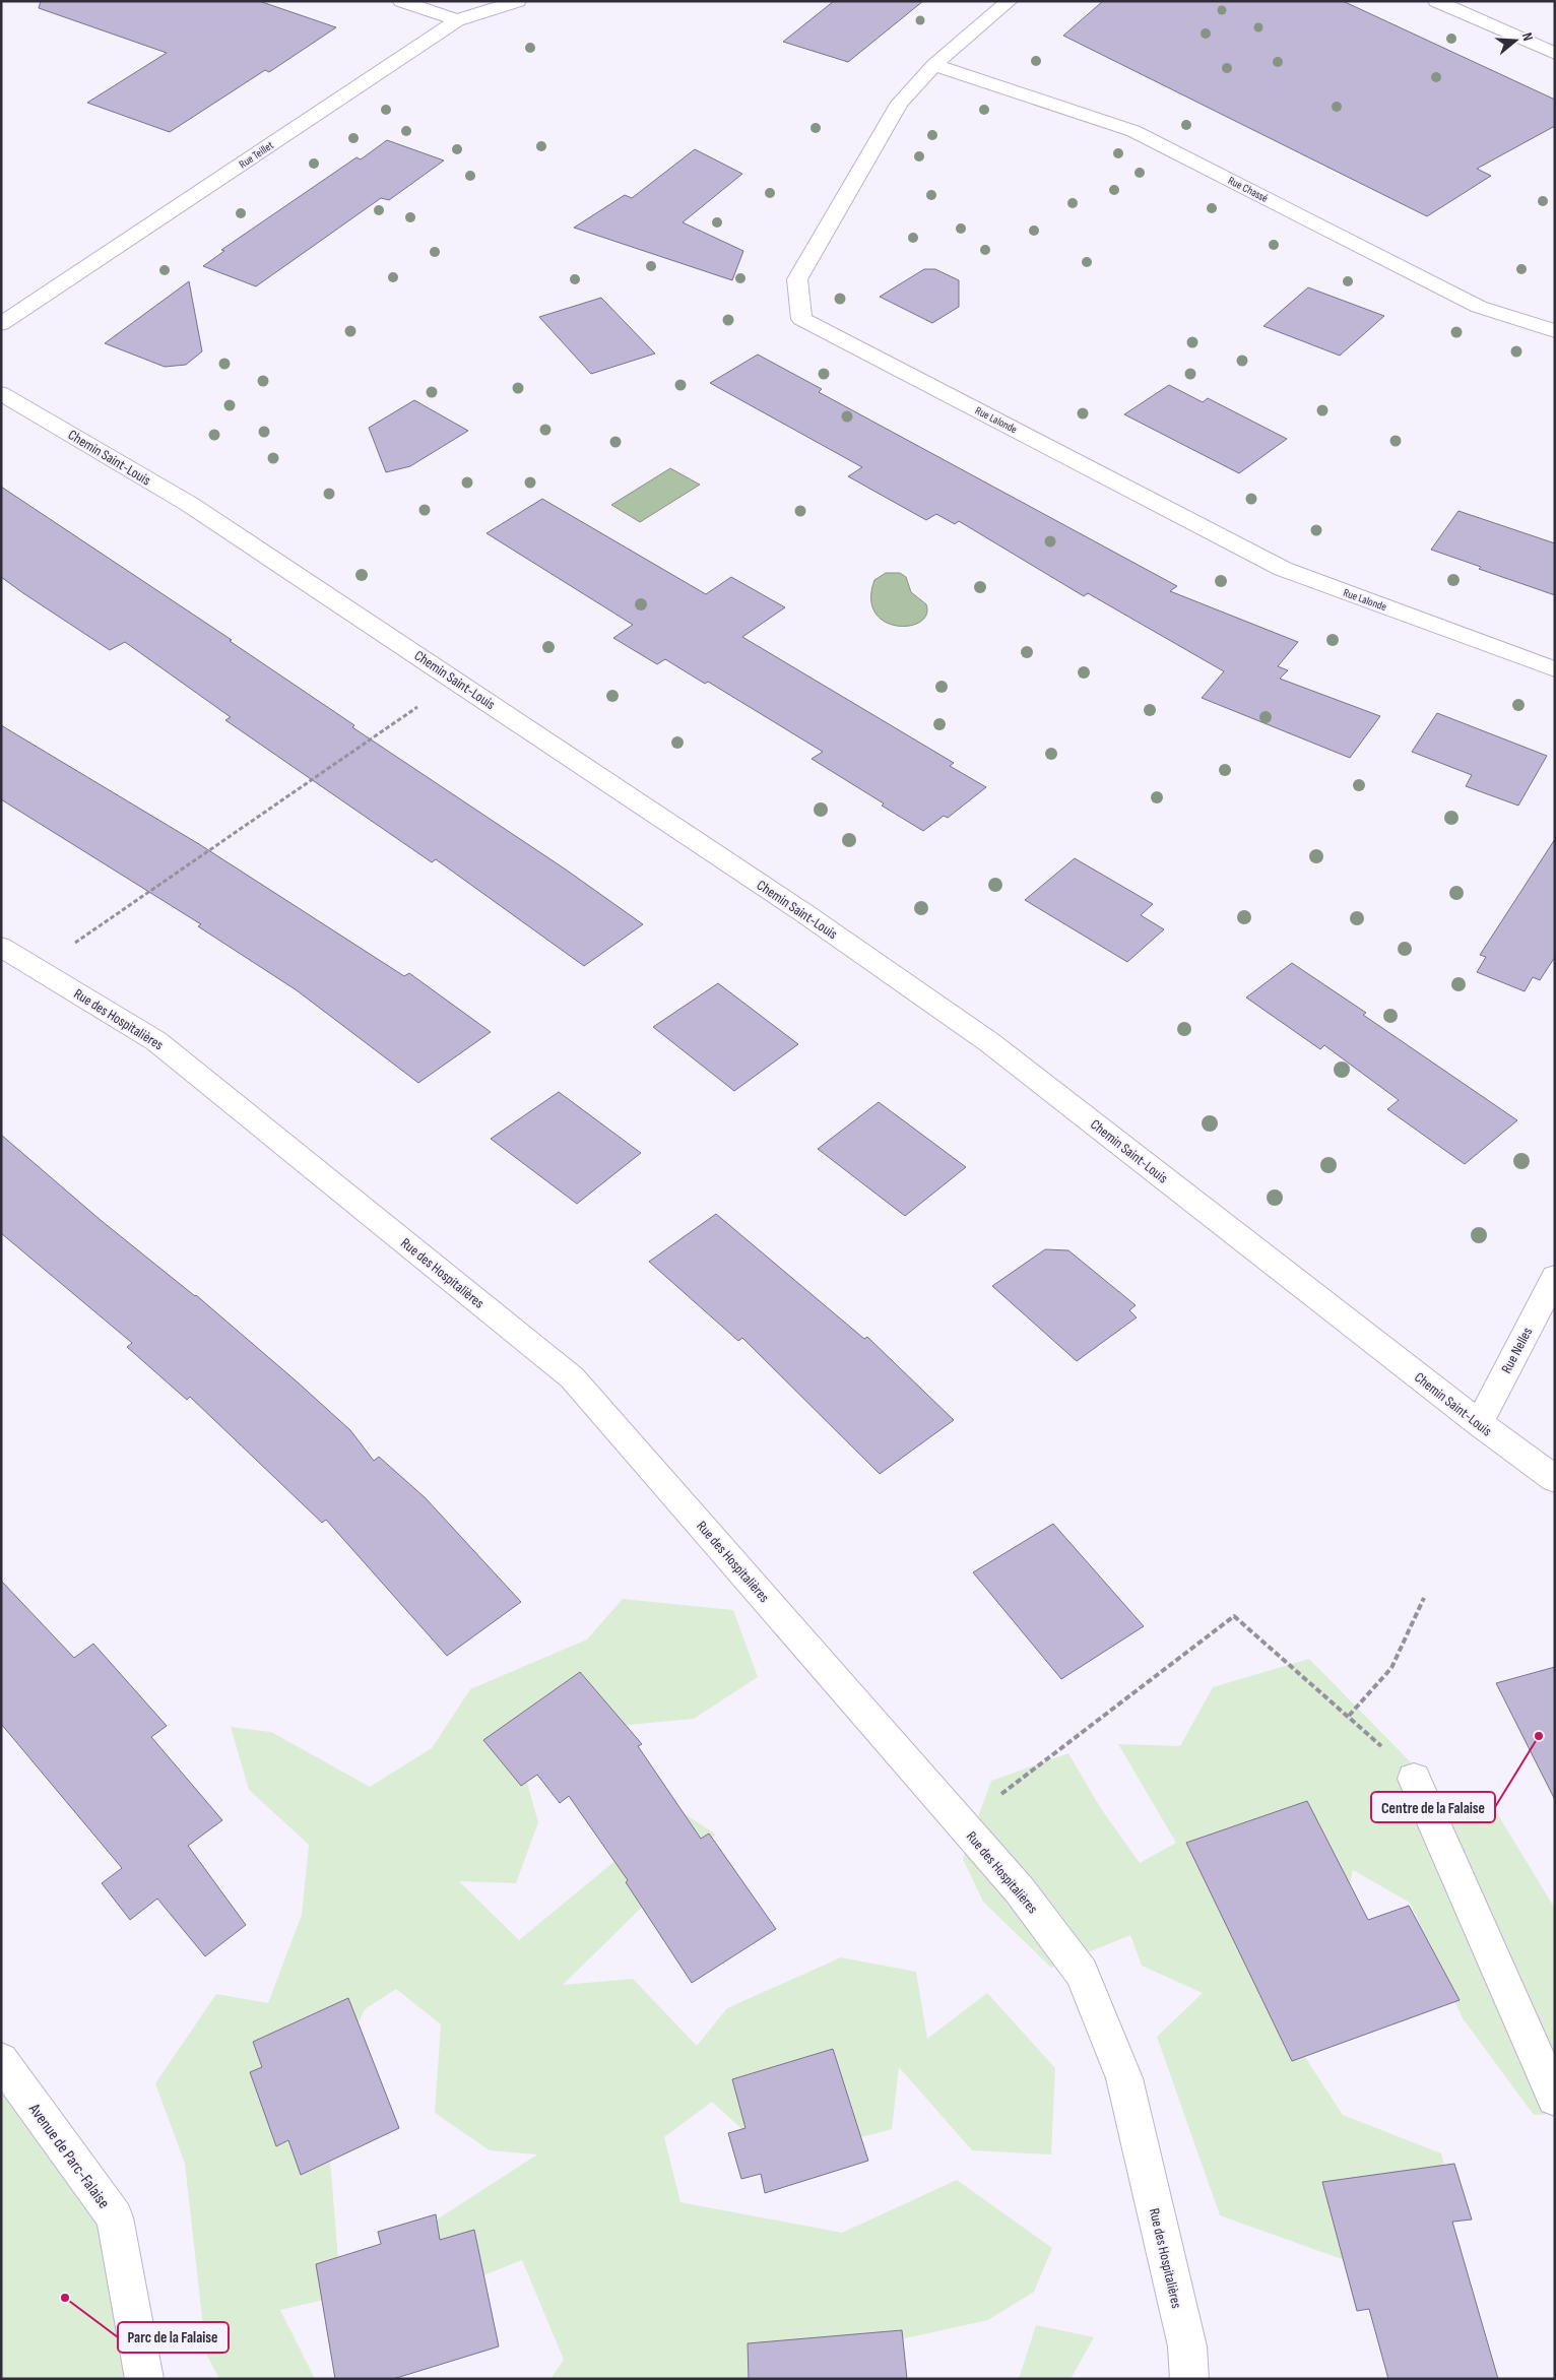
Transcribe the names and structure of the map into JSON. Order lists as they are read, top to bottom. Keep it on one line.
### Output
{"streets":{"street":["Rue Teillet","Rue Chassé","Rue Lalonde","Chemin Saint-Louis","Rue des Hospitalières","Rue Nelles","Avenue de Parc-Falaise"]},"crossings":[["Rue Chassé","Rue Lalonde"],["Chemin Saint-Louis","Rue Nelles"]],"places":["Centre de la Falaise","Parc de la Falaise"],"north":"right"}
